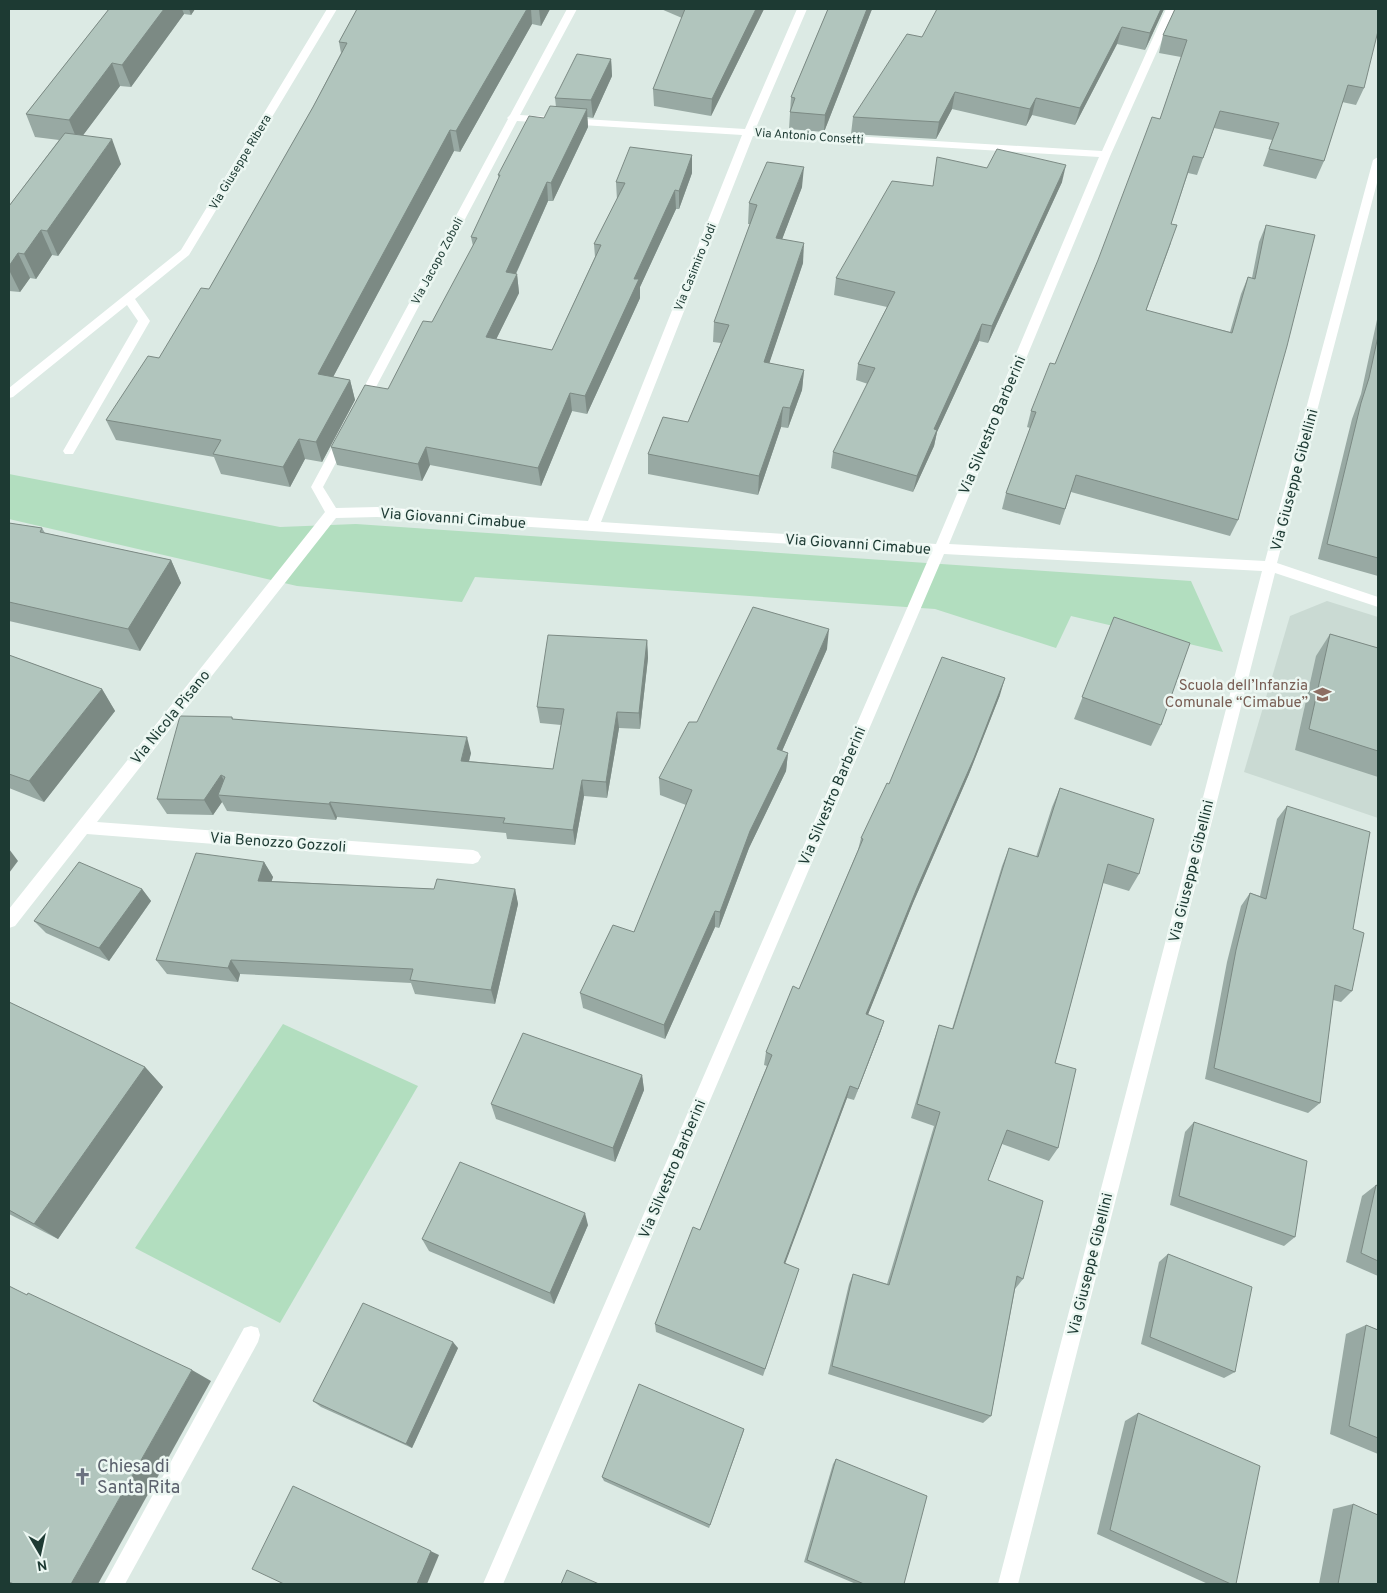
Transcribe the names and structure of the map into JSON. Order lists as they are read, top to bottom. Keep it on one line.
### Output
{"streets":{"street":["Via Antonio Consetti","Via Giuseppe Ribera","Via Jacopo Zoboli","Via Casimiro Jodi","Via Silvestro Barberini","Via Giuseppe Gibellini","Via Giovanni Cimabue","Via Nicola Pisano","Via Benozzo Gozzoli"]},"crossings":[["Via Antonio Consetti","Via Jacopo Zoboli"],["Via Antonio Consetti","Via Casimiro Jodi"],["Via Antonio Consetti","Via Silvestro Barberini"],["Via Jacopo Zoboli","Via Giovanni Cimabue"],["Via Jacopo Zoboli","Via Nicola Pisano"],["Via Casimiro Jodi","Via Giovanni Cimabue"],["Via Silvestro Barberini","Via Giovanni Cimabue"],["Via Giuseppe Gibellini","Via Giovanni Cimabue"],["Via Giovanni Cimabue","Via Nicola Pisano"],["Via Nicola Pisano","Via Benozzo Gozzoli"]],"places":{"school or university":["Scuola dell’Infanzia Comunale “Cimabue”"],"church":["Chiesa di Santa Rita"]},"north":"bottom"}
